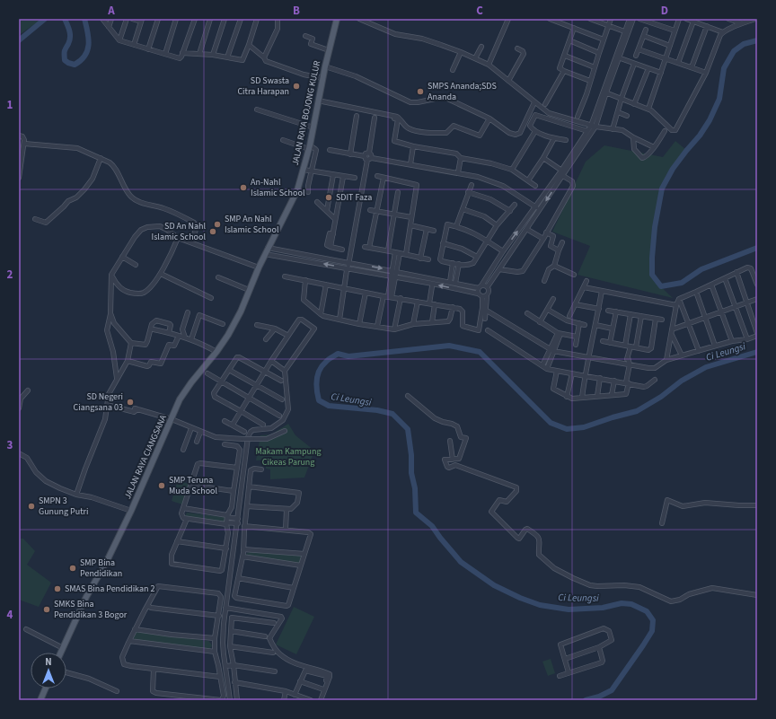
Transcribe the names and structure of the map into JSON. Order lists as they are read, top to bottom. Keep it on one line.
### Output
{"streets":{"main road":["JALAN RAYA BOJONG KULUR","JALAN RAYA CIANGSANA"]},"crossings":[["JALAN RAYA BOJONG KULUR","JALAN RAYA CIANGSANA"]],"water":["Ci Leungsi"],"parks":["Makam Kampung Cikeas Parung"],"places":["SD Swasta Citra Harapan","SMPS Ananda;SDS Ananda","An-Nahl Islamic School","SDIT Faza","SMP An Nahl Islamic School","SD An Nahl Islamic School","SD Negeri Ciangsana 03","SMP Teruna Muda School","SMPN 3 Gunung Putri","SMP Bina Pendidikan","SMAS Bina Pendidikan 2","SMKS Bina Pendidikan 3 Bogor"],"north":"top","grid":{"columns":["A","B","C","D"],"rows":["1","2","3","4"]}}
